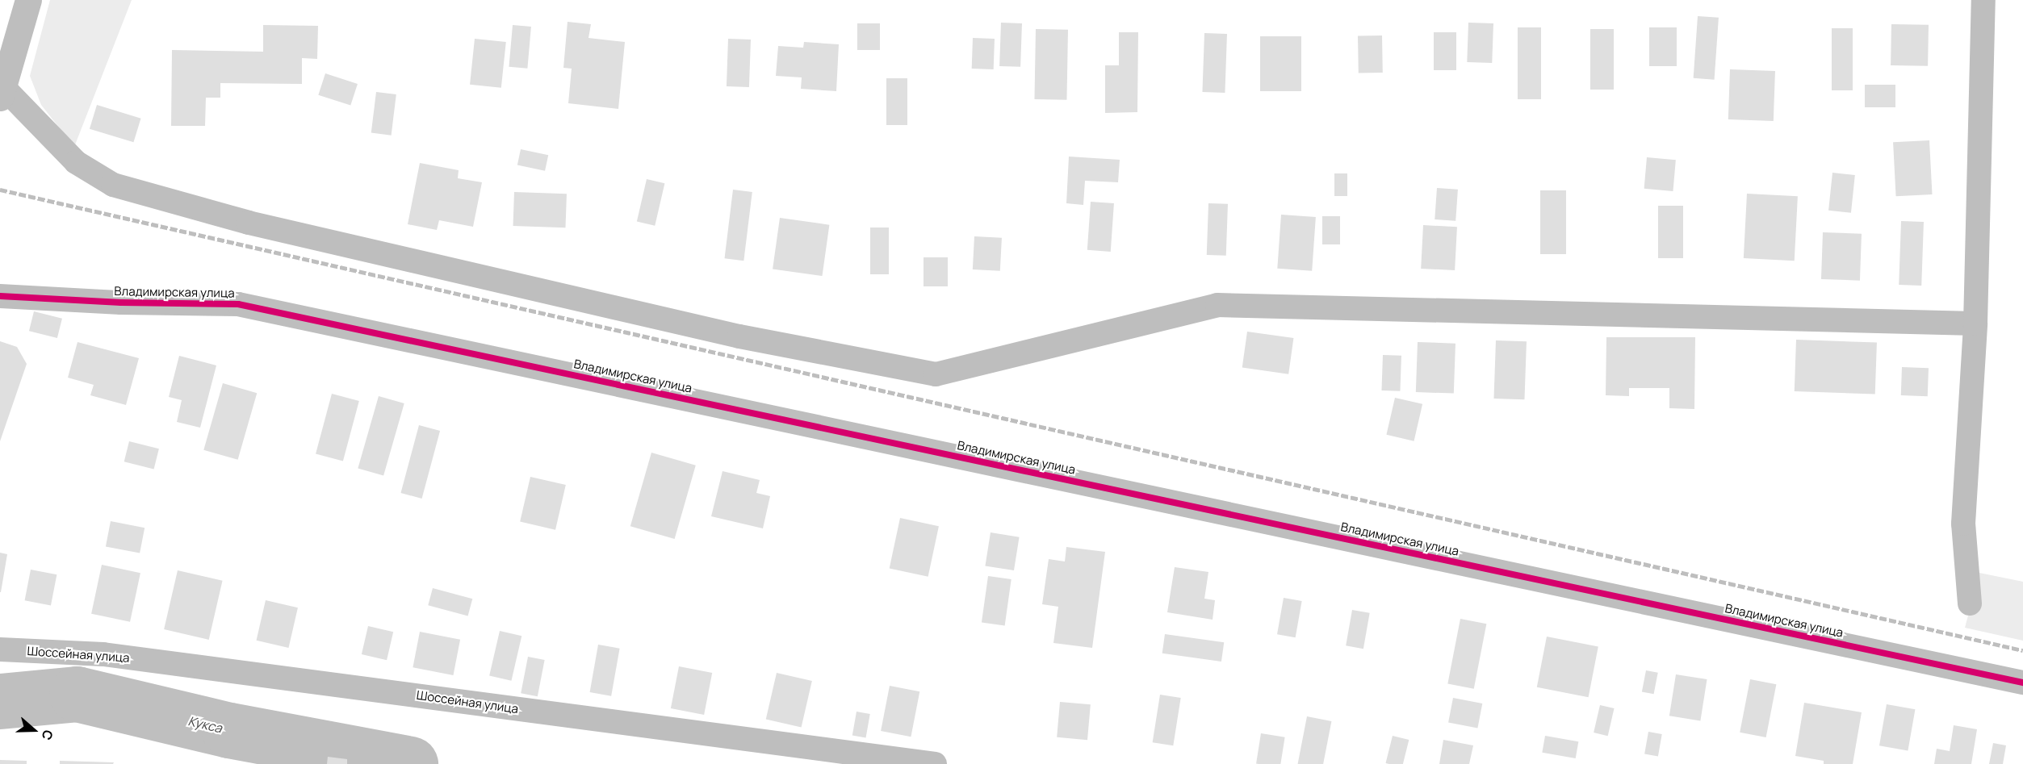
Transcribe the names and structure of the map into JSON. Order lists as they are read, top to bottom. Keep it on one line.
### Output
{"streets":{"street":["Владимирская улица","Шоссейная улица"]},"water":["Кукса"],"north":"right"}
